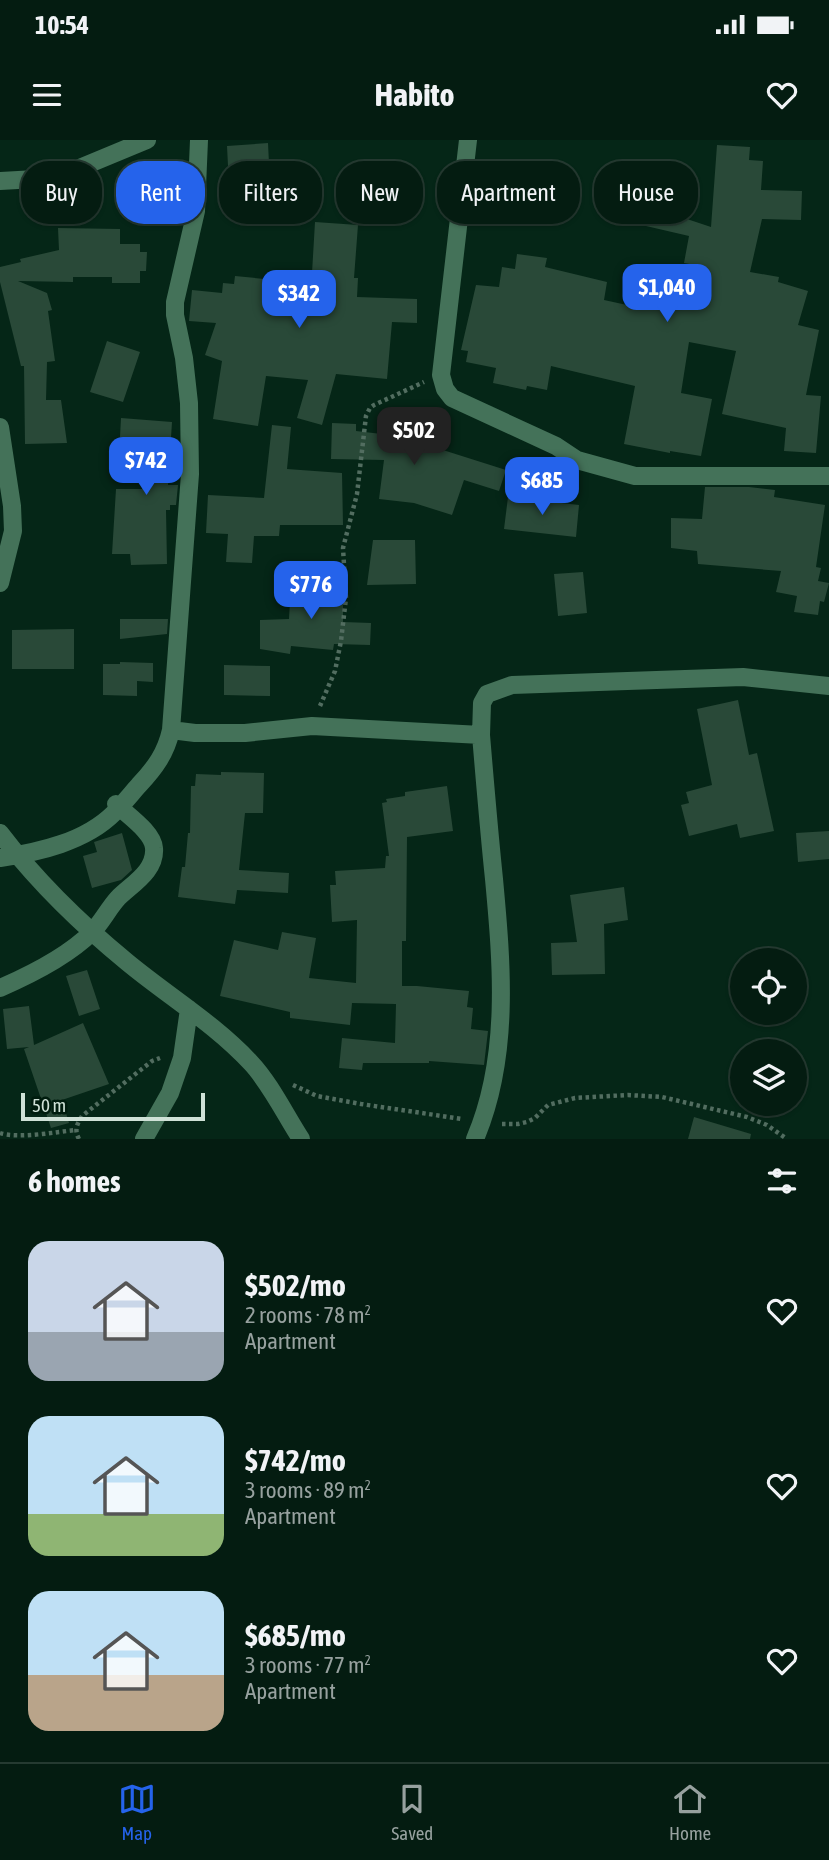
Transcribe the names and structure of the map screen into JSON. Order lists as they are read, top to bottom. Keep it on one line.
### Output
{"scale_bar":"50 m","page":{"status":"10:54","header":"Habito","chip":["Buy","Rent","Filters","New","Apartment","House"],"price":["$1,040","$342","$502","$742","$685","$776"],"scale":"50 m","heading":"6 homes","list":[{"name":"$502/mo","note":"2 rooms · 78 m² · Apartment"},{"name":"$742/mo","note":"3 rooms · 89 m² · Apartment"},{"name":"$685/mo","note":"3 rooms · 77 m² · Apartment"}],"tabs":["Map","Saved","Home"]}}
